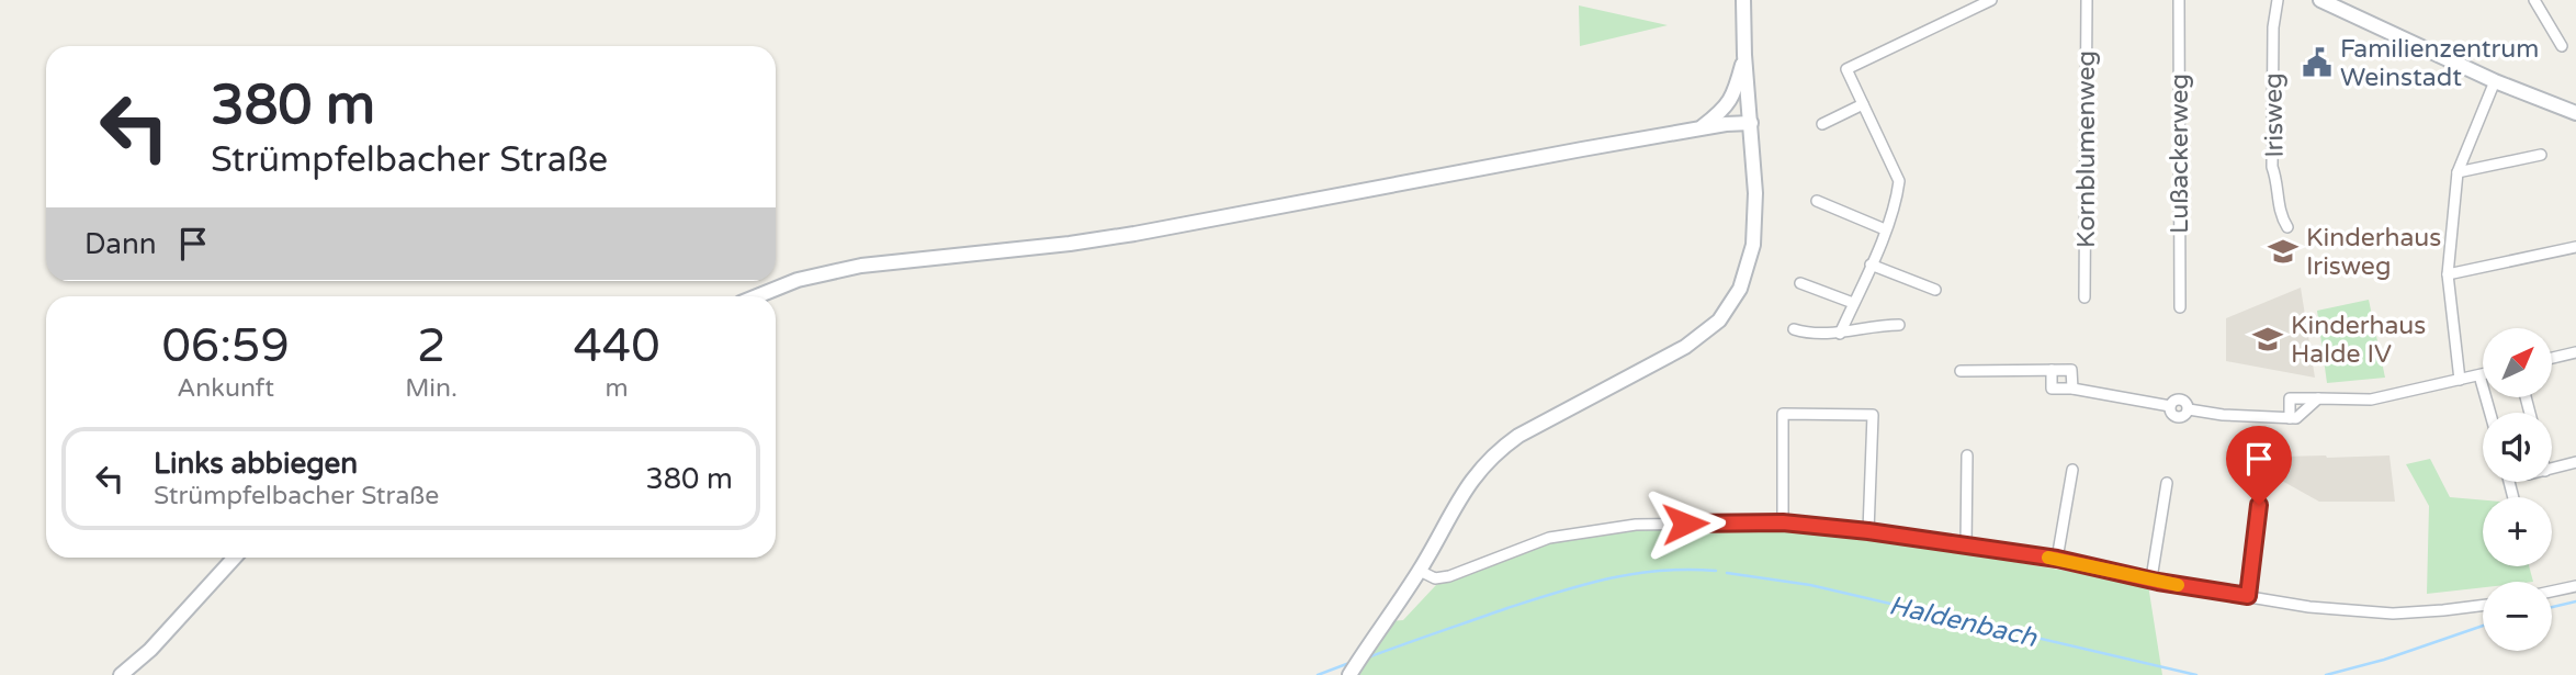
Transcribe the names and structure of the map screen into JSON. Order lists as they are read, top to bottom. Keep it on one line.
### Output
{"streets":{"street":["Irisweg","Kornblumenweg","Lußackerweg"]},"water":["Haldenbach"],"places":{"public building":["Familienzentrum Weinstadt"],"school or university":["Kinderhaus Irisweg","Kinderhaus Halde IV"]},"north":"top right","page":{"turn":["380 m","Strümpfelbacher Straße"],"then":"Dann","eta":["06:59","Ankunft","2","Min.","440","m"],"map_buttons":["+","−"],"list":[{"name":"Links abbiegen","note":"Strümpfelbacher Straße","value":"380 m"}]}}
